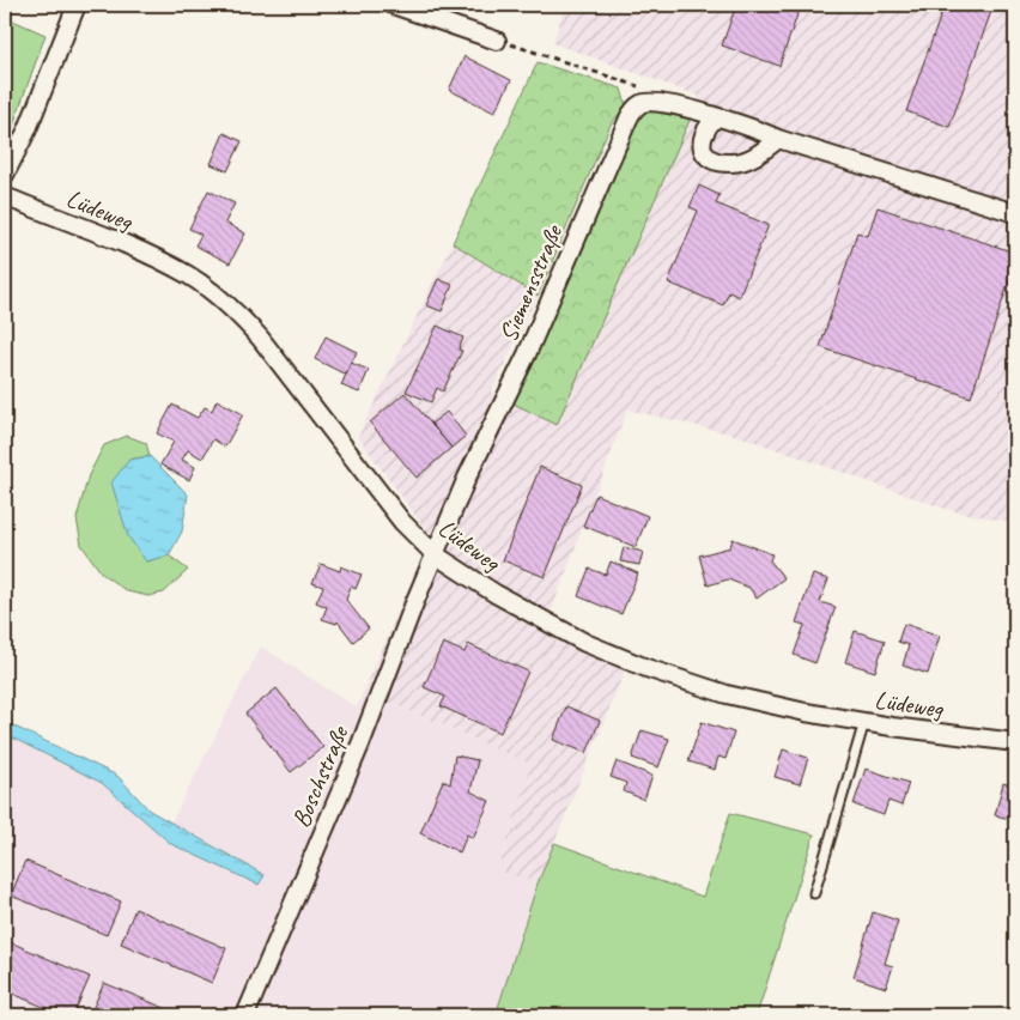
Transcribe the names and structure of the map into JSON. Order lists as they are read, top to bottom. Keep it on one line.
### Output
{"streets":{"street":["Lüdeweg","Siemensstraße","Boschstraße"]},"crossings":[["Lüdeweg","Siemensstraße"],["Lüdeweg","Boschstraße"],["Siemensstraße","Boschstraße"]]}
